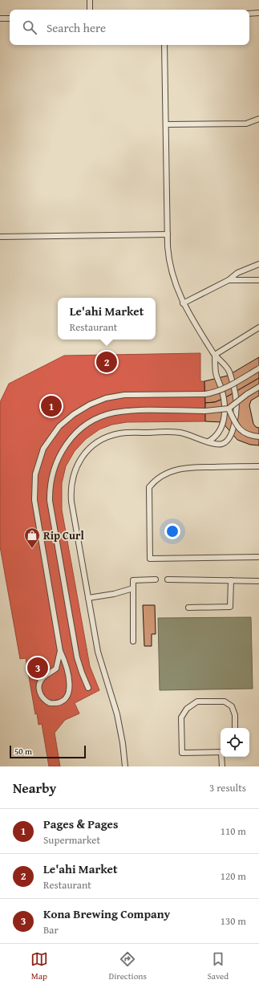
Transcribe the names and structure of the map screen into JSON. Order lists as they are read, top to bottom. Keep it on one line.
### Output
{"places":{"shop":["Rip Curl"]},"scale_bar":"50 m","page":{"search":"Search here","popup":["Le'ahi Market","Restaurant"],"pins":["2","1","3"],"scale":"50 m","heading":["Nearby","3 results"],"list":[{"mark":"1","name":"Pages & Pages","note":"Supermarket","value":"110 m"},{"mark":"2","name":"Le'ahi Market","note":"Restaurant","value":"120 m"},{"mark":"3","name":"Kona Brewing Company","note":"Bar","value":"130 m"}],"nav":["Map","Directions","Saved"]}}
